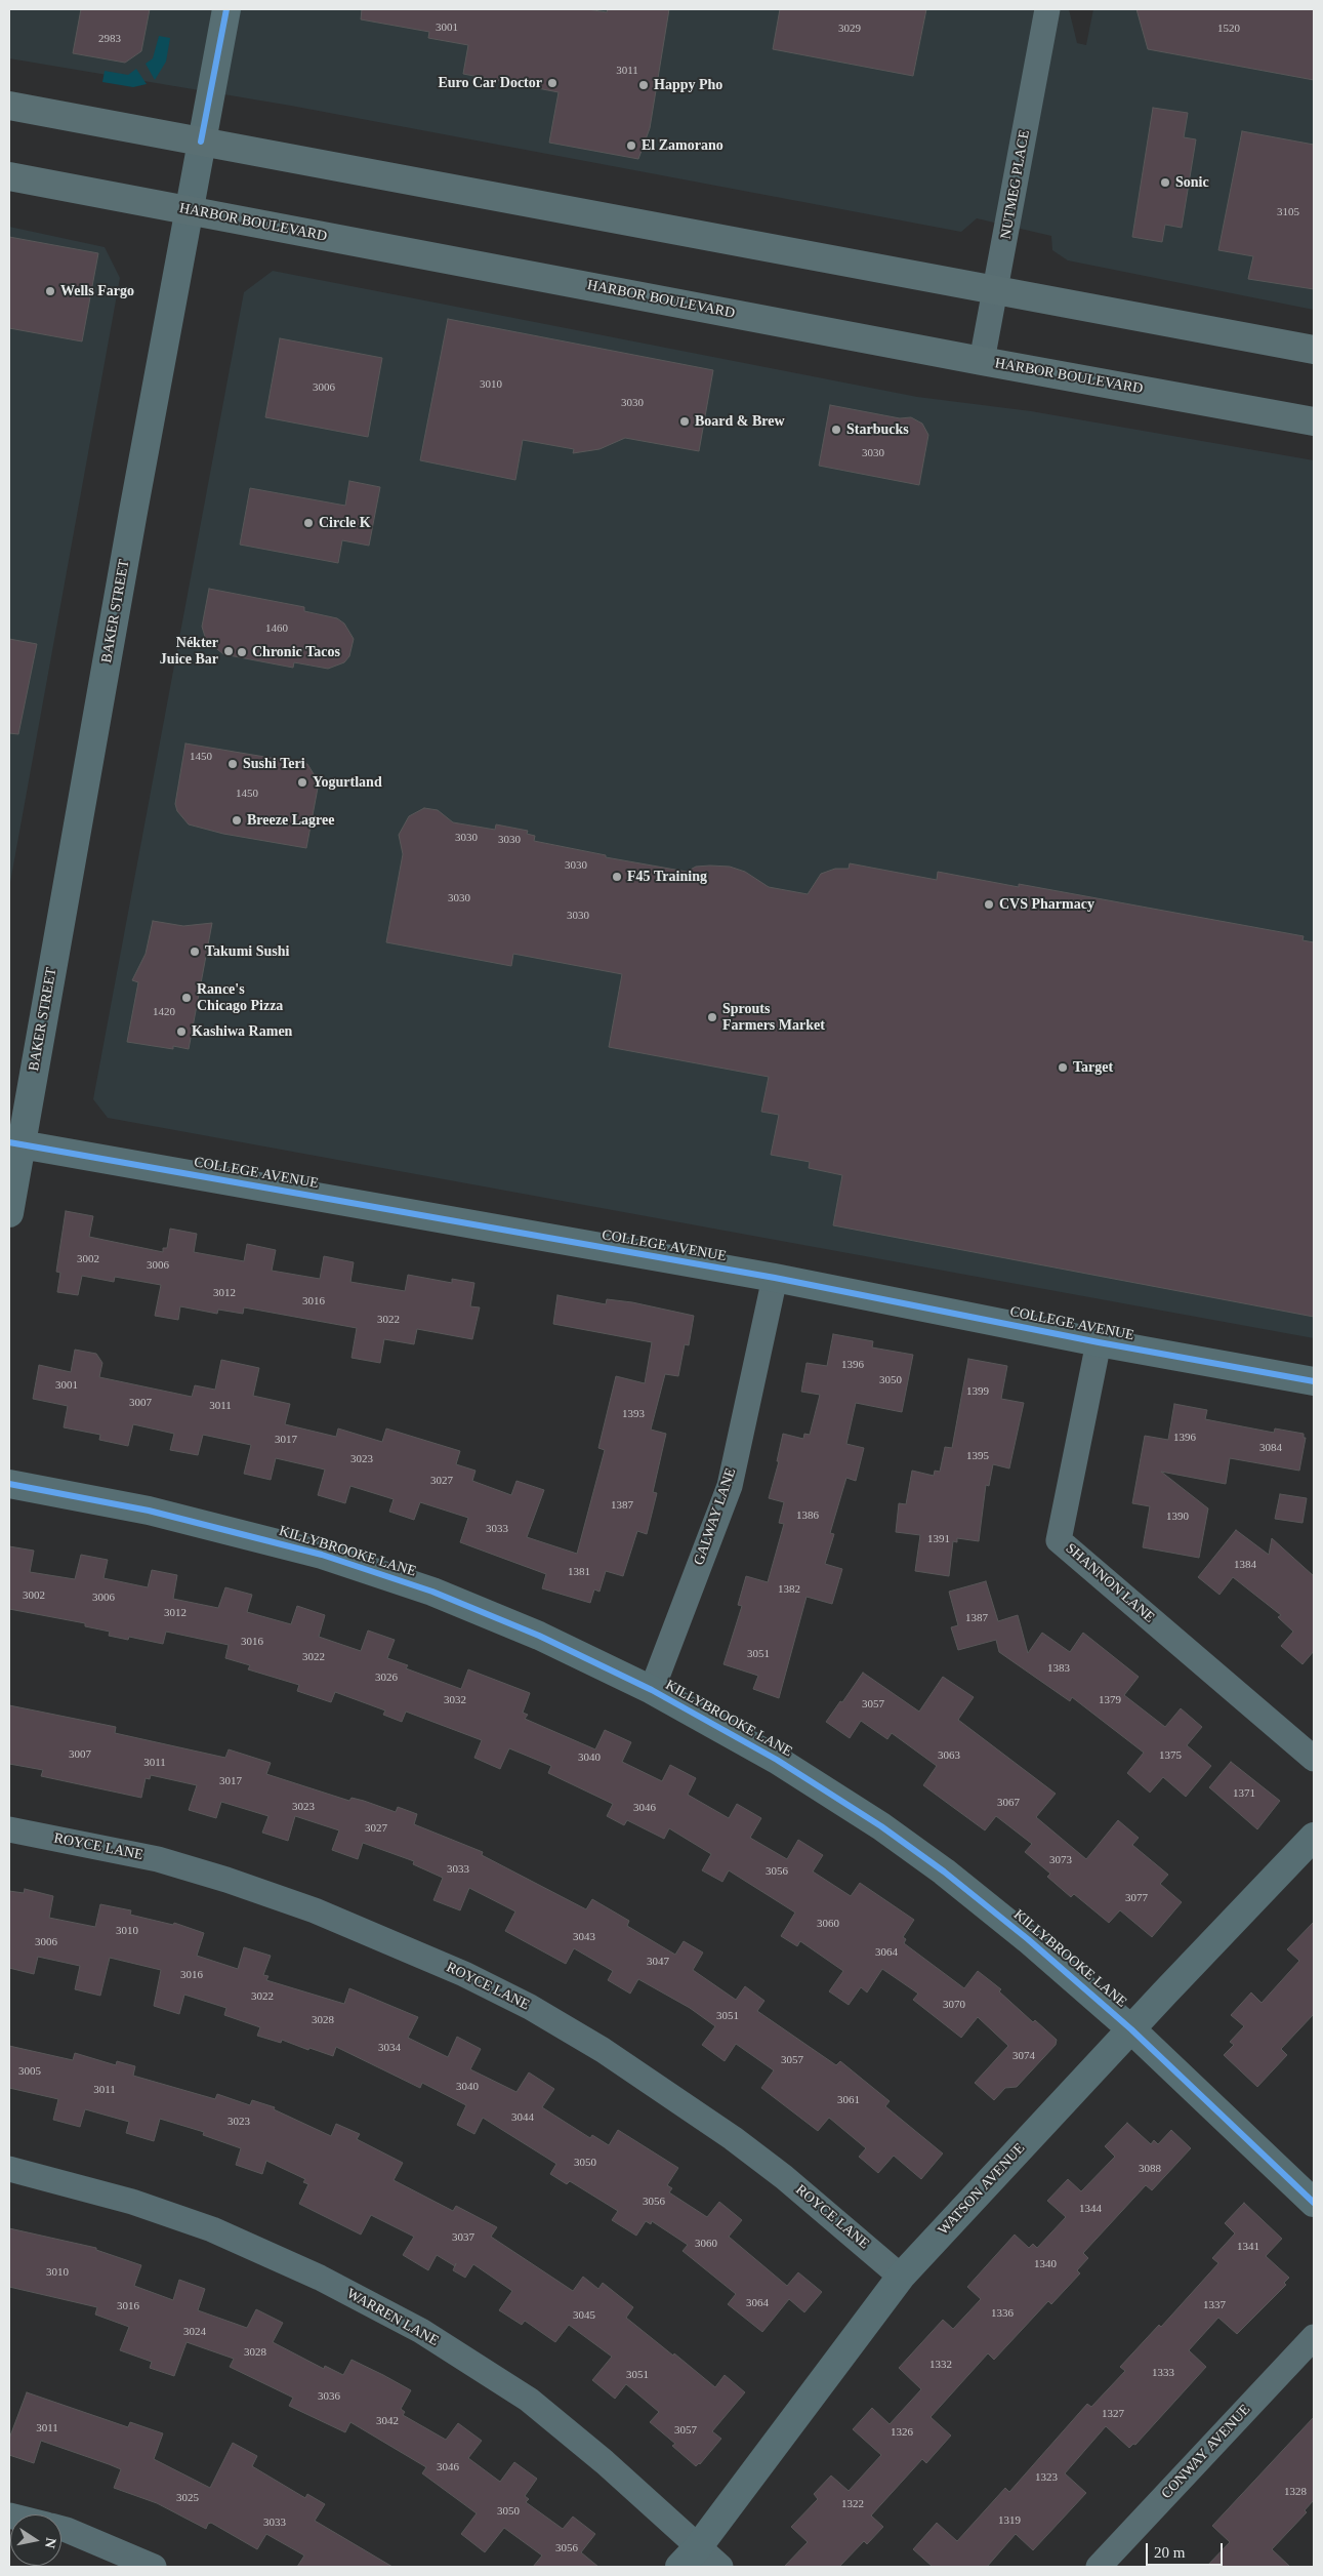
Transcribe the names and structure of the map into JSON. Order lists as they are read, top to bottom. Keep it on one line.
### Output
{"streets":{"main road":["HARBOR BOULEVARD"],"street":["NUTMEG PLACE","BAKER STREET","COLLEGE AVENUE","GALWAY LANE","KILLYBROOKE LANE","SHANNON LANE","ROYCE LANE","WATSON AVENUE","WARREN LANE","CONWAY AVENUE"]},"crossings":[["NUTMEG PLACE","HARBOR BOULEVARD"],["HARBOR BOULEVARD","BAKER STREET"],["BAKER STREET","COLLEGE AVENUE"],["COLLEGE AVENUE","GALWAY LANE"],["COLLEGE AVENUE","SHANNON LANE"],["GALWAY LANE","KILLYBROOKE LANE"],["KILLYBROOKE LANE","WATSON AVENUE"],["ROYCE LANE","WATSON AVENUE"],["WATSON AVENUE","WARREN LANE"]],"places":["Euro Car Doctor","Happy Pho","El Zamorano","Sonic","Wells Fargo","Board & Brew","Starbucks","Circle K","Nékter Juice Bar","Chronic Tacos","Sushi Teri","Yogurtland","Breeze Lagree","F45 Training","CVS Pharmacy","Takumi Sushi","Rance's Chicago Pizza","Sprouts Farmers Market","Kashiwa Ramen","Target"],"house_numbers":["3001","3029","1520","2983","3011","3105","3010","3006","3030","3030","1460","1450","1450","3030","3030","3030","3030","3030","1420","3002","3006","3012","3016","3022","1396","3050","3001","1399","3007","3011","1393","1396","3017","3084","1395","3023","3027","1387","1386","1390","3033","1391","1384","1381","1382","3002","3006","3012","1387","3016","3051","3022","1383","3026","3032","1379","3057","3007","3063","1375","3040","3011","3017","1371","3067","3023","3046","3027","3073","3033","3056","3077","3060","3010","3043","3006","3064","3047","3016","3022","3070","3051","3028","3034","3074","3057","3005","3040","3011","3061","3044","3023","3050","3088","3056","1344","3037","3060","1341","1340","3010","3064","1337","3016","1336","3045","3024","3028","1332","1333","3051","3036","1327","3042","3011","3057","1326","3046","1323","1328","3025","1322","3050","1319","3033","3056"],"scale_bar":"20 m","north":"right"}
